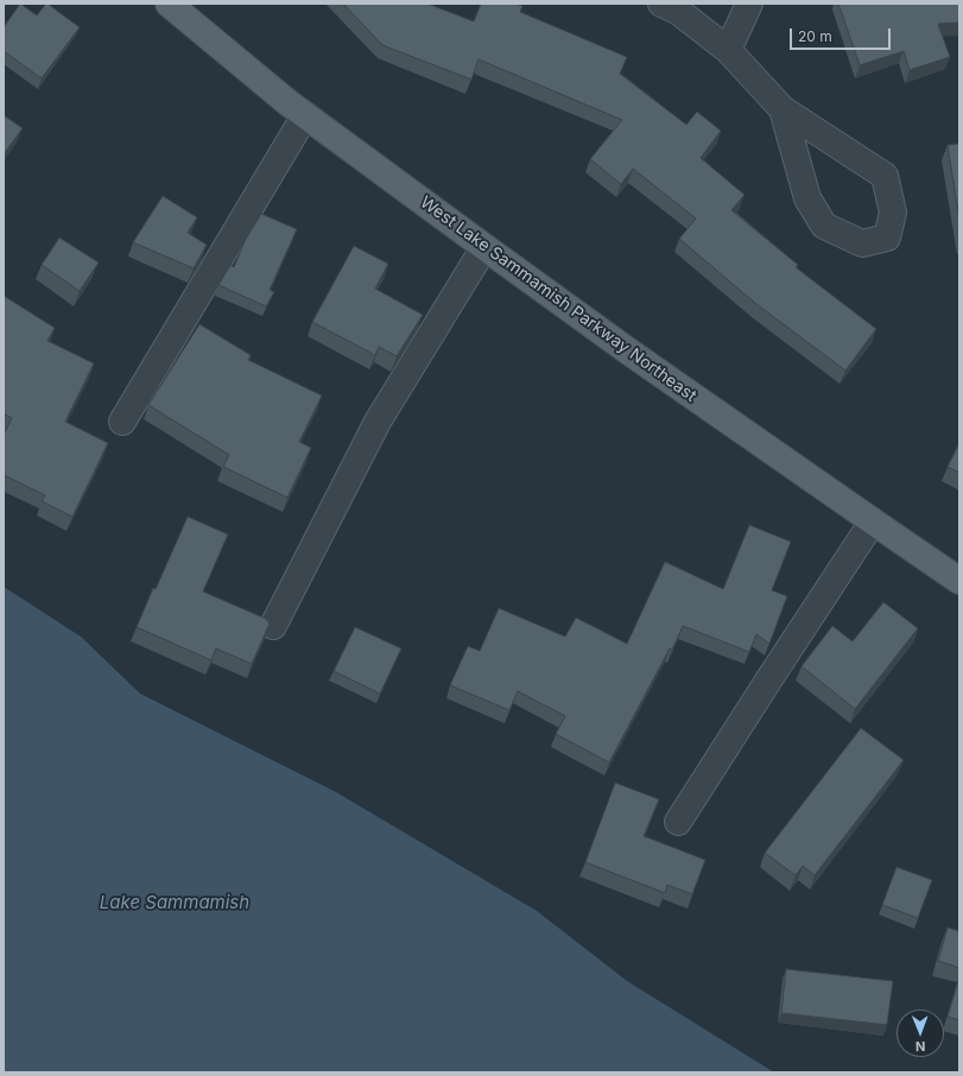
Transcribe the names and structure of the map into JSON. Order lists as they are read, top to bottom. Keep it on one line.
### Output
{"streets":{"main road":["West Lake Sammamish Parkway Northeast"]},"water":["Lake Sammamish"],"scale_bar":"20 m","north":"bottom"}
